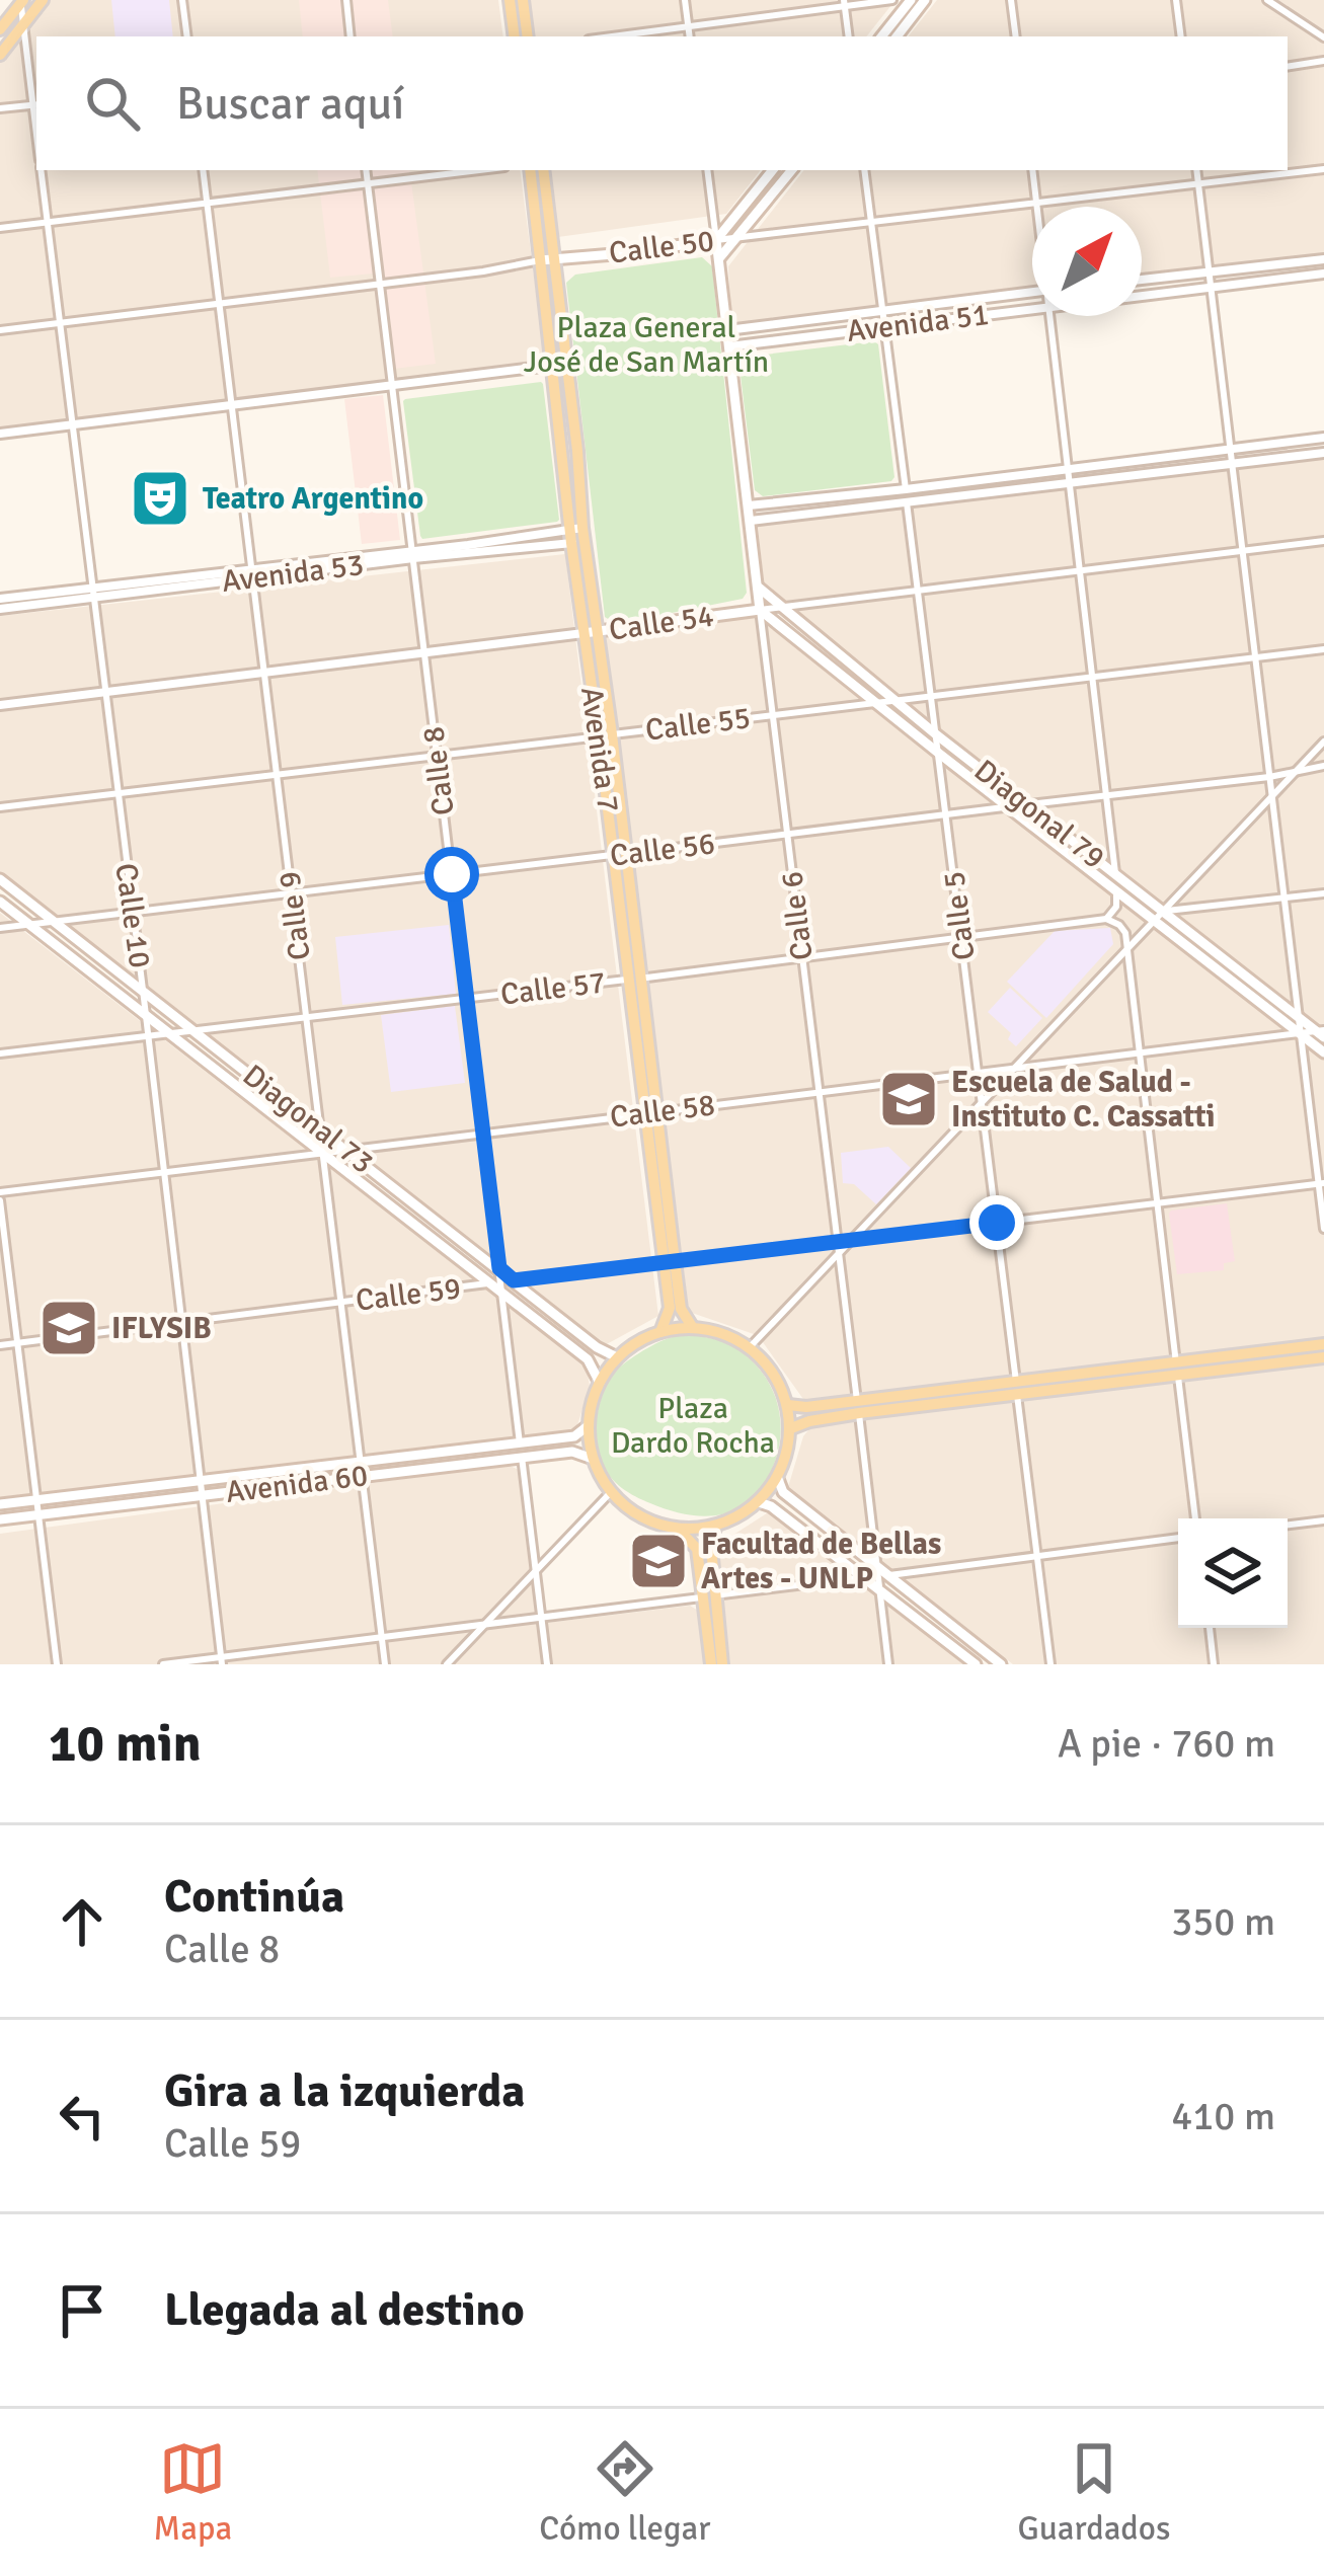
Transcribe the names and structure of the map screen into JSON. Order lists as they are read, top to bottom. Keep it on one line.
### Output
{"streets":{"main road":["Calle 50","Calle 54","Avenida 7","Diagonal 79","Calle 6","Diagonal 73","Avenida 60"],"street":["Avenida 51","Avenida 53","Calle 55","Calle 8","Calle 56","Calle 10","Calle 9","Calle 5","Calle 57","Calle 58","Calle 59"]},"crossings":[["Calle 50","Avenida 7"],["Calle 50","Calle 8"],["Calle 50","Calle 10"],["Calle 50","Calle 9"],["Calle 50","Calle 6"],["Calle 50","Calle 5"],["Avenida 51","Calle 6"],["Avenida 51","Calle 5"],["Avenida 53","Avenida 7"],["Avenida 53","Calle 8"],["Avenida 53","Calle 10"],["Avenida 53","Calle 9"],["Calle 54","Avenida 7"],["Calle 54","Calle 8"],["Calle 54","Diagonal 79"],["Calle 54","Calle 10"],["Calle 54","Calle 9"],["Calle 54","Calle 6"],["Calle 54","Calle 5"],["Calle 55","Avenida 7"],["Calle 55","Calle 8"],["Calle 55","Diagonal 79"],["Calle 55","Calle 10"],["Calle 55","Calle 9"],["Calle 55","Calle 6"],["Calle 55","Calle 5"],["Avenida 7","Calle 56"],["Avenida 7","Calle 57"],["Avenida 7","Calle 58"],["Avenida 7","Diagonal 73"],["Avenida 7","Calle 59"],["Avenida 7","Avenida 60"],["Calle 8","Calle 56"],["Calle 8","Calle 57"],["Calle 8","Calle 58"],["Calle 8","Diagonal 73"],["Calle 8","Calle 59"],["Calle 8","Avenida 60"],["Diagonal 79","Calle 56"],["Diagonal 79","Calle 6"],["Diagonal 79","Calle 5"],["Diagonal 79","Calle 58"],["Calle 56","Calle 10"],["Calle 56","Calle 9"],["Calle 56","Calle 6"],["Calle 56","Calle 5"],["Calle 56","Diagonal 73"],["Calle 10","Calle 57"],["Calle 10","Calle 58"],["Calle 10","Diagonal 73"],["Calle 10","Calle 59"],["Calle 10","Avenida 60"],["Calle 9","Calle 57"],["Calle 9","Calle 58"],["Calle 9","Diagonal 73"],["Calle 9","Calle 59"],["Calle 9","Avenida 60"],["Calle 6","Calle 57"],["Calle 6","Calle 58"],["Calle 6","Calle 59"],["Calle 5","Calle 57"],["Calle 5","Calle 58"],["Calle 5","Calle 59"],["Calle 57","Diagonal 73"],["Calle 58","Diagonal 73"],["Diagonal 73","Calle 59"],["Diagonal 73","Avenida 60"]],"parks":["Plaza General José de San Martín","Plaza Dardo Rocha"],"places":{"theatre":["Teatro Argentino"],"school or university":["Escuela de Salud - Instituto C. Cassatti","IFLYSIB","Facultad de Bellas Artes - UNLP"]},"north":"top right","page":{"search":"Buscar aquí","heading":["10 min","A pie · 760 m"],"list":[["Continúa","Calle 8","350 m"],["Gira a la izquierda","Calle 59","410 m"],"Llegada al destino"],"nav":["Mapa","Cómo llegar","Guardados"]}}
